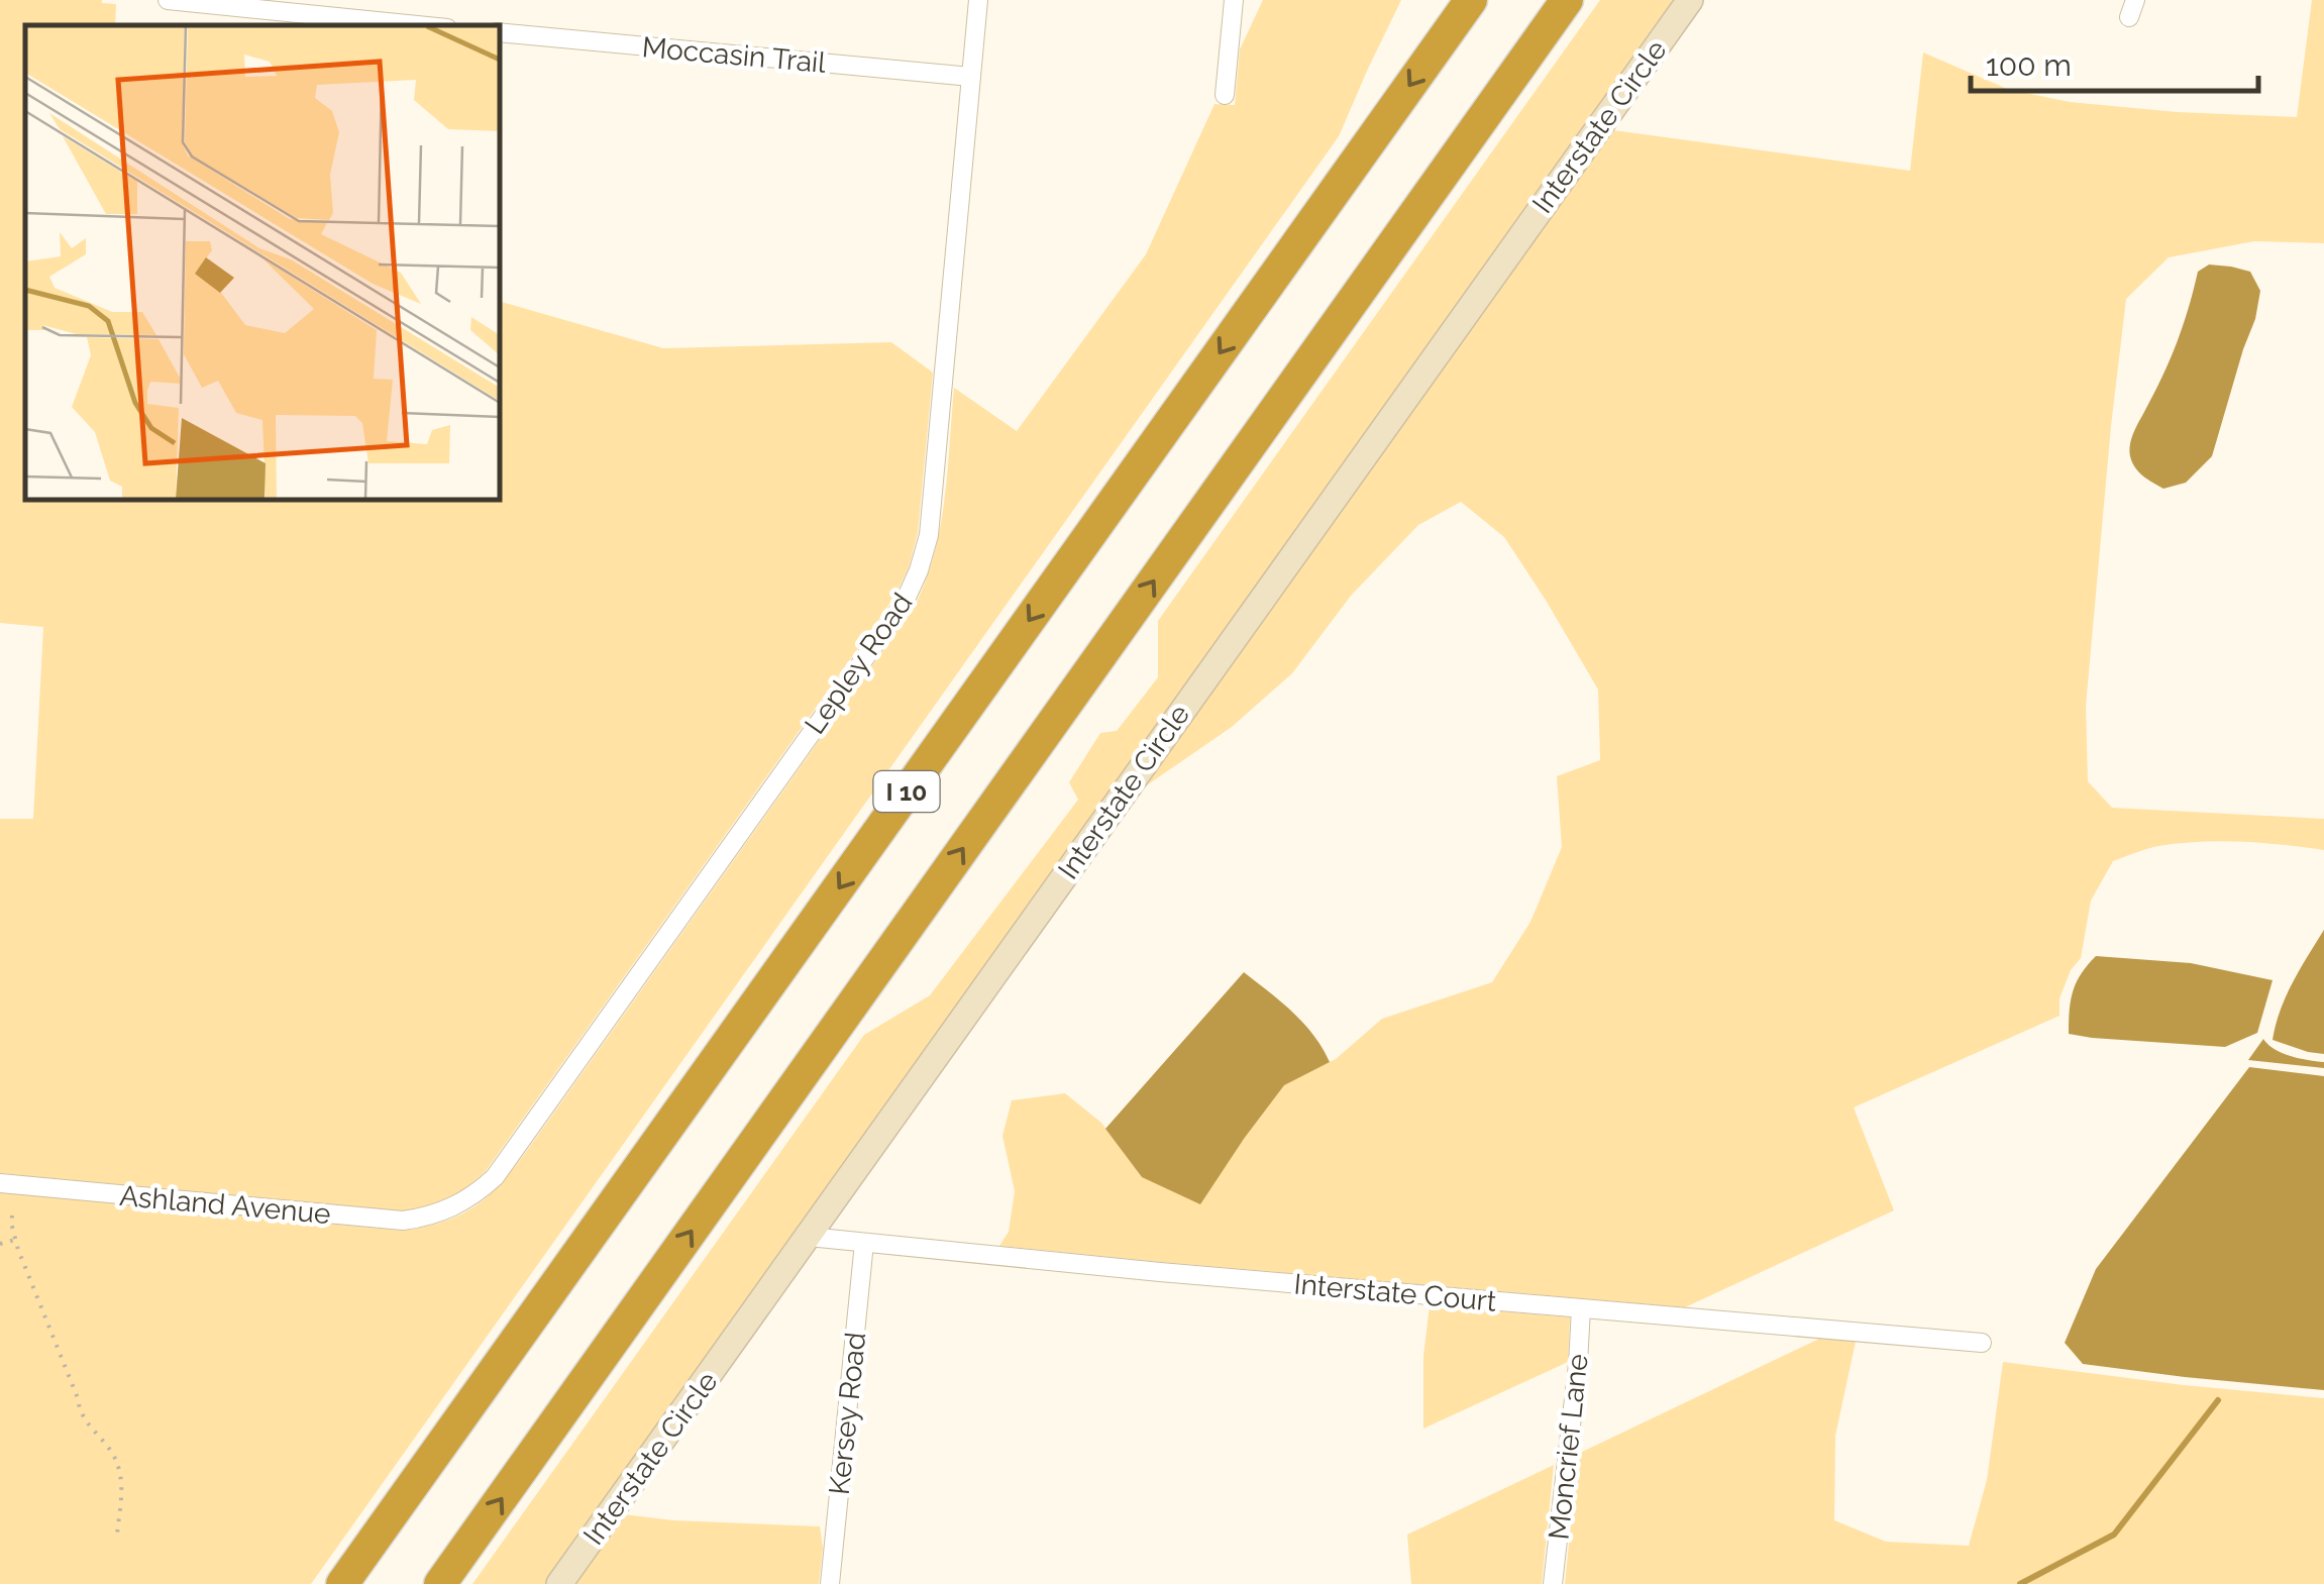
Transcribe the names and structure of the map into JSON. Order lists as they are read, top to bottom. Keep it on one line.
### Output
{"streets":{"highway":["I 10"],"street":["Moccasin Trail","Interstate Circle","Lepley Road","Ashland Avenue","Interstate Court","Kersey Road","Moncrief Lane"]},"crossings":[["Moccasin Trail","Lepley Road"],["Interstate Circle","Interstate Court"],["Lepley Road","Ashland Avenue"],["Interstate Court","Kersey Road"],["Interstate Court","Moncrief Lane"]],"scale_bar":"100 m"}
